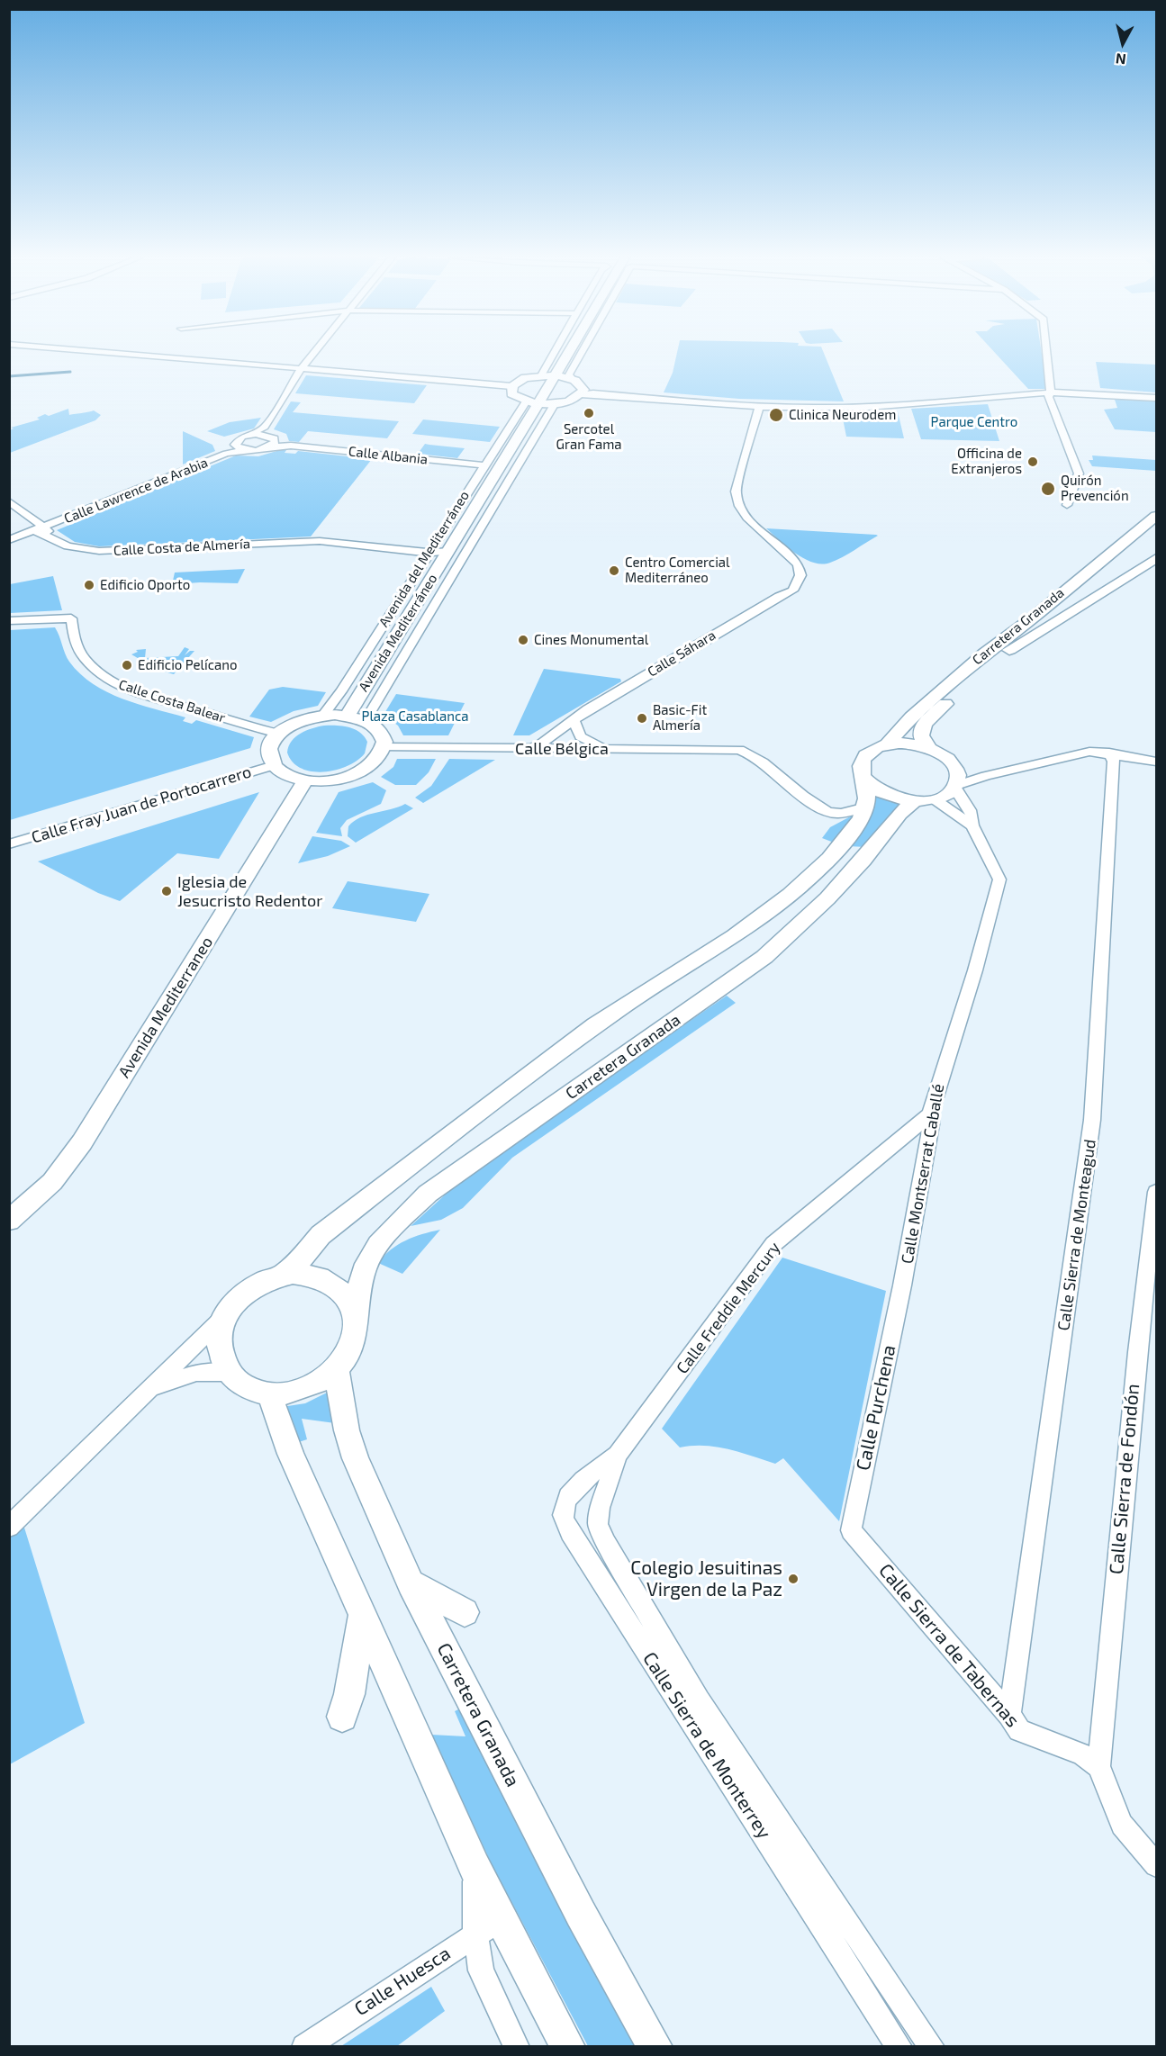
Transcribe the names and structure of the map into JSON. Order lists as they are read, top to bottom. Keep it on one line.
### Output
{"streets":{"main road":["Avenida del Mediterráneo","Carretera Granada","Avenida Mediterráneo","Avenida Mediterraneo"],"street":["Calle Albania","Calle Lawrence de Arabia","Calle Costa de Almería","Calle Sáhara","Calle Costa Balear","Calle Bélgica","Calle Fray Juan de Portocarrero","Calle Montserrat Caballé","Calle Sierra de Monteagud","Calle Freddie Mercury","Calle Purchena","Calle Sierra de Fondón","Calle Sierra de Tabernas","Calle Sierra de Monterrey","Calle Huesca"]},"crossings":[["Calle Albania","Calle Lawrence de Arabia"],["Calle Albania","Avenida del Mediterráneo"],["Calle Lawrence de Arabia","Calle Costa de Almería"],["Calle Costa de Almería","Avenida del Mediterráneo"],["Calle Costa de Almería","Avenida Mediterráneo"],["Avenida del Mediterráneo","Avenida Mediterráneo"],["Avenida del Mediterráneo","Calle Costa Balear"],["Avenida del Mediterráneo","Calle Bélgica"],["Avenida del Mediterráneo","Calle Fray Juan de Portocarrero"],["Avenida del Mediterráneo","Avenida Mediterraneo"],["Carretera Granada","Calle Bélgica"],["Carretera Granada","Calle Montserrat Caballé"],["Avenida Mediterráneo","Calle Costa Balear"],["Avenida Mediterráneo","Calle Bélgica"],["Avenida Mediterráneo","Calle Fray Juan de Portocarrero"],["Avenida Mediterráneo","Avenida Mediterraneo"],["Calle Sáhara","Calle Bélgica"],["Calle Costa Balear","Calle Bélgica"],["Calle Costa Balear","Calle Fray Juan de Portocarrero"],["Calle Costa Balear","Avenida Mediterraneo"],["Calle Bélgica","Calle Fray Juan de Portocarrero"],["Calle Bélgica","Avenida Mediterraneo"],["Calle Fray Juan de Portocarrero","Avenida Mediterraneo"],["Calle Montserrat Caballé","Calle Freddie Mercury"],["Calle Montserrat Caballé","Calle Purchena"],["Calle Sierra de Monteagud","Calle Sierra de Tabernas"],["Calle Freddie Mercury","Calle Sierra de Monterrey"],["Calle Purchena","Calle Sierra de Tabernas"],["Calle Sierra de Fondón","Calle Sierra de Tabernas"]],"parks":["Parque Centro","Plaza Casablanca"],"places":["Sercotel Gran Fama","Clinica Neurodem","Officina de Extranjeros","Quirón Prevención","Centro Comercial Mediterráneo","Edificio Oporto","Cines Monumental","Edificio Pelícano","Basic-Fit Almería","Iglesia de Jesucristo Redentor","Colegio Jesuitinas Virgen de la Paz"],"north":"bottom"}
